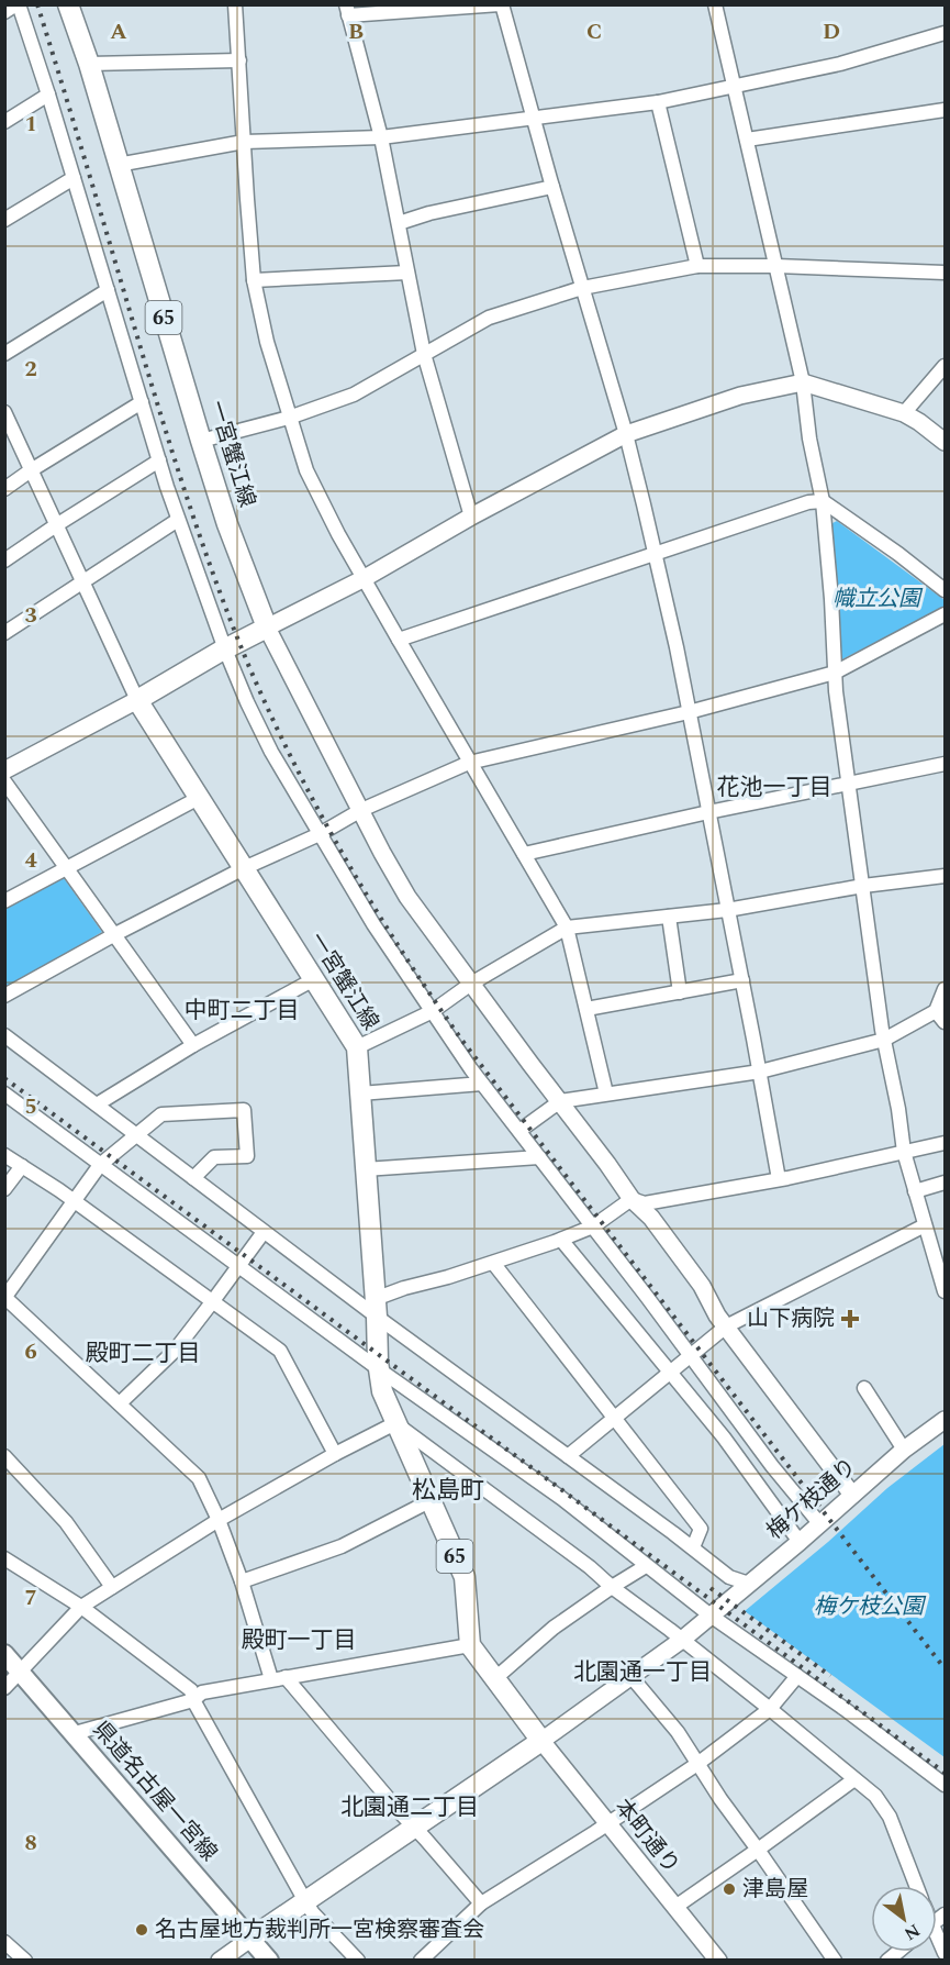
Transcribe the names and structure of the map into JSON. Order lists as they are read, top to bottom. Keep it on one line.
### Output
{"streets":{"main road":["65","一宮蟹江線","県道名古屋一宮線"],"street":["梅ケ枝通り","本町通り"]},"crossings":[["梅ケ枝通り","本町通り"]],"districts":["花池一丁目","中町二丁目","殿町二丁目","松島町","殿町一丁目","北園通一丁目","北園通二丁目"],"parks":["幟立公園","梅ケ枝公園"],"places":{"health":["山下病院"],"other":["津島屋","名古屋地方裁判所一宮検察審査会"]},"north":"bottom right","grid":{"columns":["A","B","C","D"],"rows":["1","2","3","4","5","6","7","8"]}}
